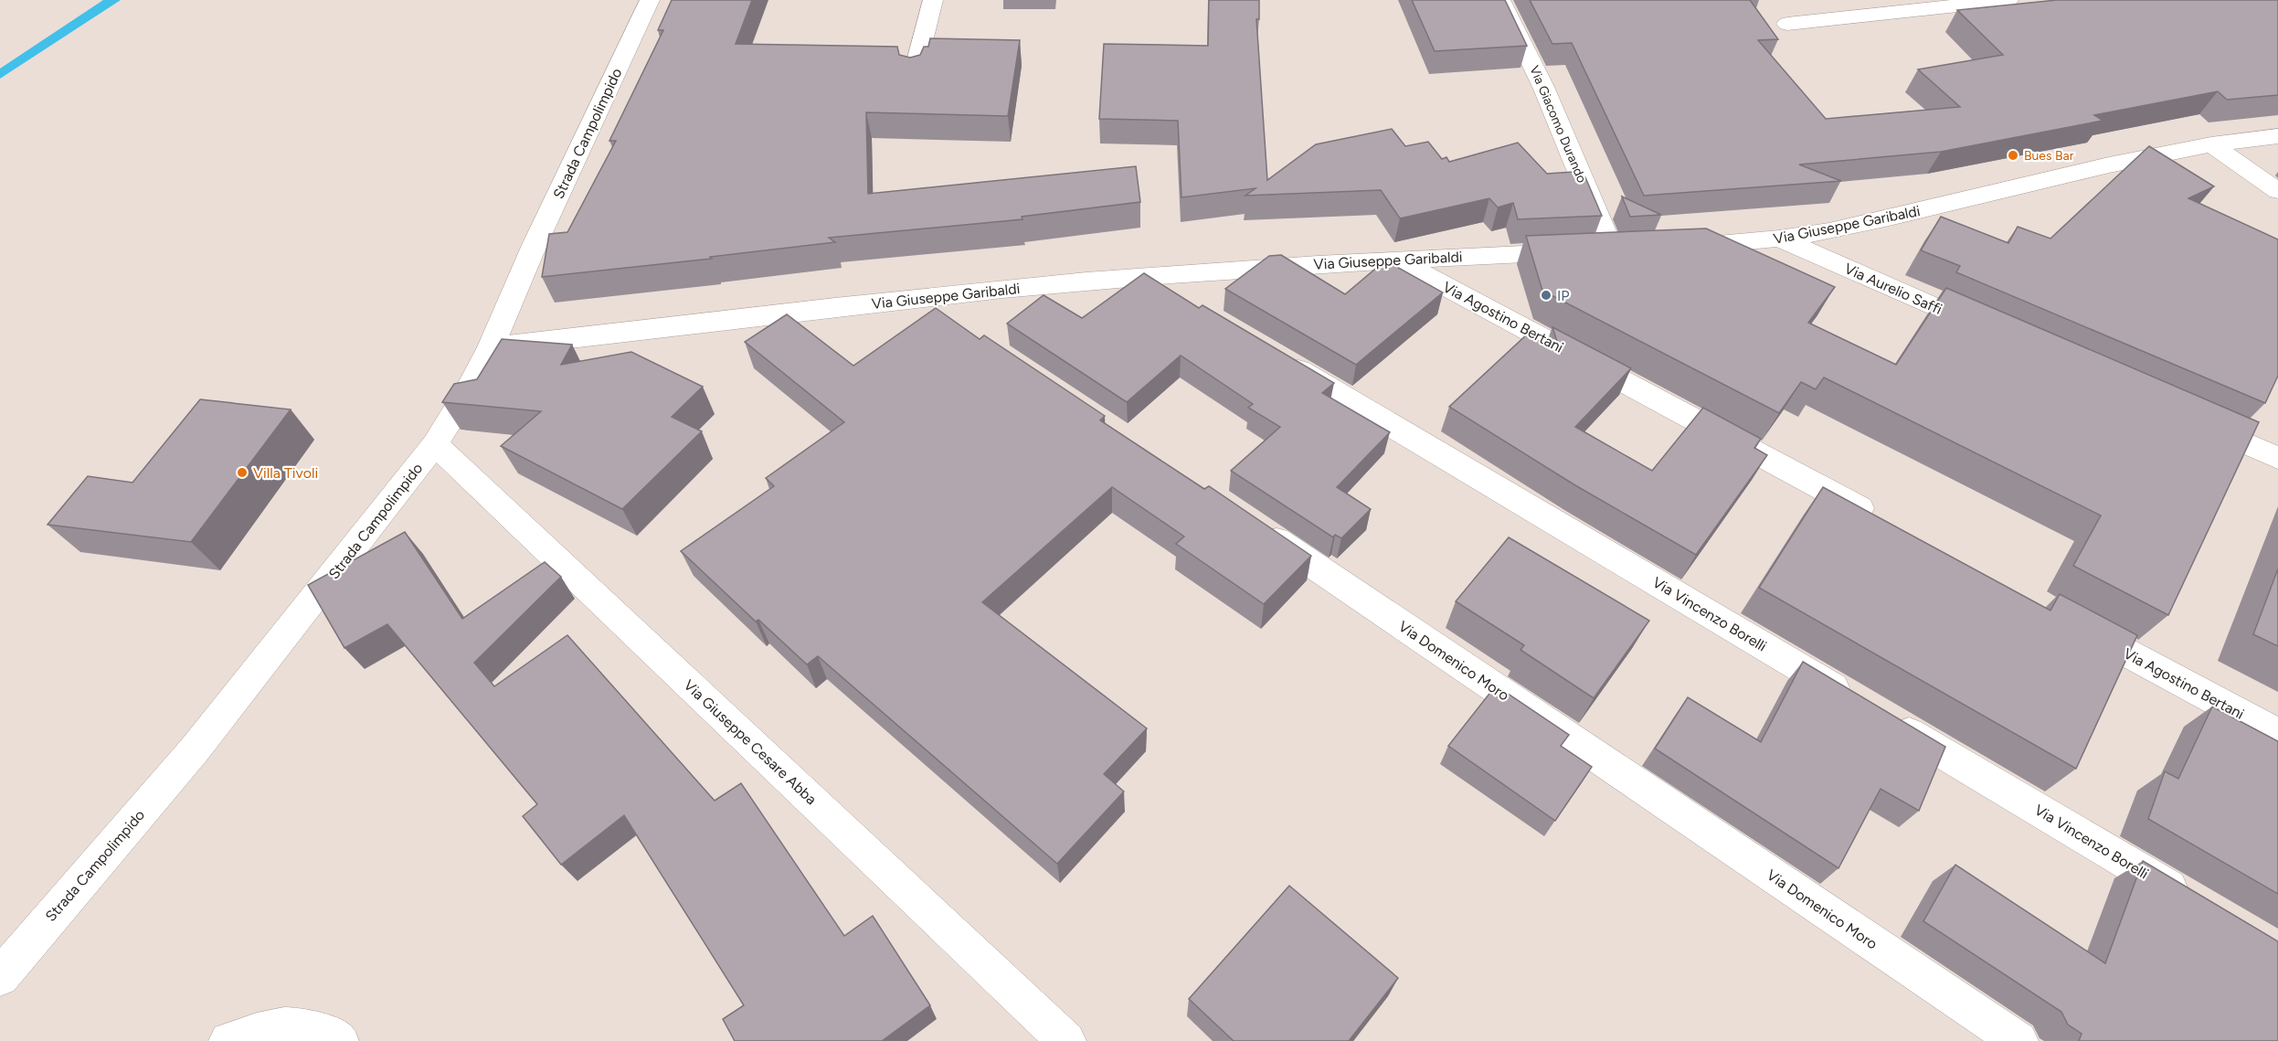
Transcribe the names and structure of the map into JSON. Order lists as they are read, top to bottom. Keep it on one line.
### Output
{"streets":{"street":["Via Giacomo Durando","Strada Campolimpido","Via Giuseppe Garibaldi","Via Aurelio Saffi","Via Agostino Bertani","Via Vincenzo Borelli","Via Domenico Moro","Via Giuseppe Cesare Abba"]},"crossings":[["Via Giacomo Durando","Via Giuseppe Garibaldi"],["Strada Campolimpido","Via Giuseppe Garibaldi"],["Strada Campolimpido","Via Giuseppe Cesare Abba"],["Via Giuseppe Garibaldi","Via Aurelio Saffi"],["Via Giuseppe Garibaldi","Via Agostino Bertani"]],"places":["Bues Bar","IP","Villa Tivoli"]}
